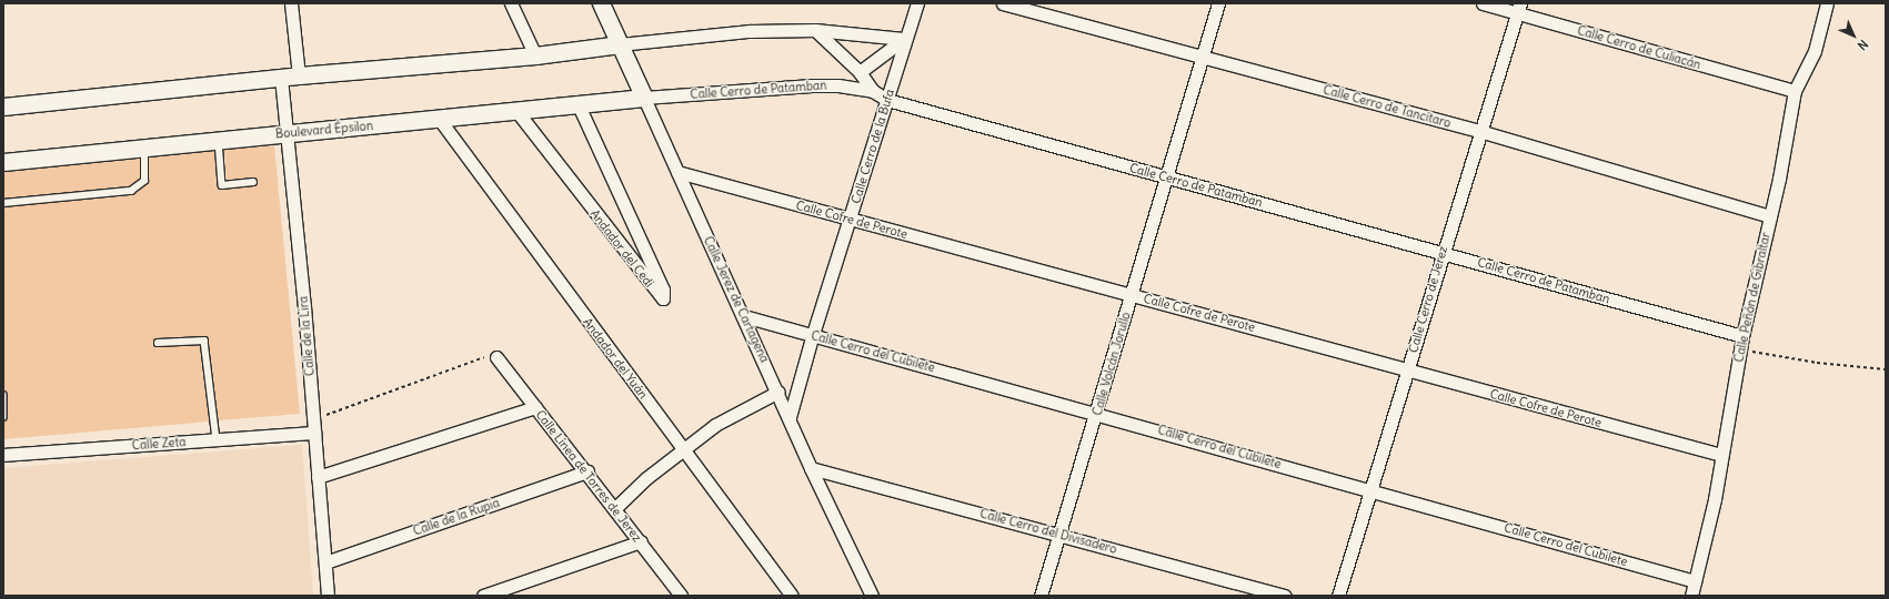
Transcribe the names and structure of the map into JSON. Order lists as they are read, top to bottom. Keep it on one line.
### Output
{"streets":{"street":["Calle Cerro de Culiacán","Calle Cerro de Patamban","Calle Cerro de Tancítaro","Boulevard Épsilon","Calle Cerro de la Bufa","Calle Cofre de Perote","Andador del Cedi","Calle Peñón de Gibraltar","Calle Jerez de Cartagena","Calle Cerro de Jerez","Calle de la Lira","Calle Cerro del Cubilete","Andador del Yuán","Calle Volcán Jorullo","Calle Zeta","Calle Línea de Torres de Jerez","Calle de la Rupia","Calle Cerro del Divisadero"]},"crossings":[["Calle Cerro de Culiacán","Calle Peñón de Gibraltar"],["Calle Cerro de Culiacán","Calle Cerro de Jerez"],["Calle Cerro de Patamban","Boulevard Épsilon"],["Calle Cerro de Patamban","Calle Cerro de la Bufa"],["Calle Cerro de Patamban","Calle Peñón de Gibraltar"],["Calle Cerro de Patamban","Calle Jerez de Cartagena"],["Calle Cerro de Patamban","Calle Cerro de Jerez"],["Calle Cerro de Patamban","Calle Volcán Jorullo"],["Calle Cerro de Tancítaro","Calle Peñón de Gibraltar"],["Calle Cerro de Tancítaro","Calle Cerro de Jerez"],["Calle Cerro de Tancítaro","Calle Volcán Jorullo"],["Boulevard Épsilon","Andador del Cedi"],["Boulevard Épsilon","Calle Jerez de Cartagena"],["Boulevard Épsilon","Calle de la Lira"],["Boulevard Épsilon","Andador del Yuán"],["Calle Cerro de la Bufa","Calle Cofre de Perote"],["Calle Cerro de la Bufa","Calle Jerez de Cartagena"],["Calle Cerro de la Bufa","Calle Cerro del Cubilete"],["Calle Cofre de Perote","Calle Peñón de Gibraltar"],["Calle Cofre de Perote","Calle Jerez de Cartagena"],["Calle Cofre de Perote","Calle Cerro de Jerez"],["Calle Cofre de Perote","Calle Volcán Jorullo"],["Calle Peñón de Gibraltar","Calle Cerro del Cubilete"],["Calle Jerez de Cartagena","Calle Cerro del Cubilete"],["Calle Jerez de Cartagena","Calle Cerro del Divisadero"],["Calle Cerro de Jerez","Calle Cerro del Cubilete"],["Calle de la Lira","Calle Zeta"],["Calle de la Lira","Calle de la Rupia"],["Calle Cerro del Cubilete","Calle Volcán Jorullo"],["Calle Volcán Jorullo","Calle Cerro del Divisadero"],["Calle Línea de Torres de Jerez","Calle de la Rupia"]],"north":"bottom right"}
